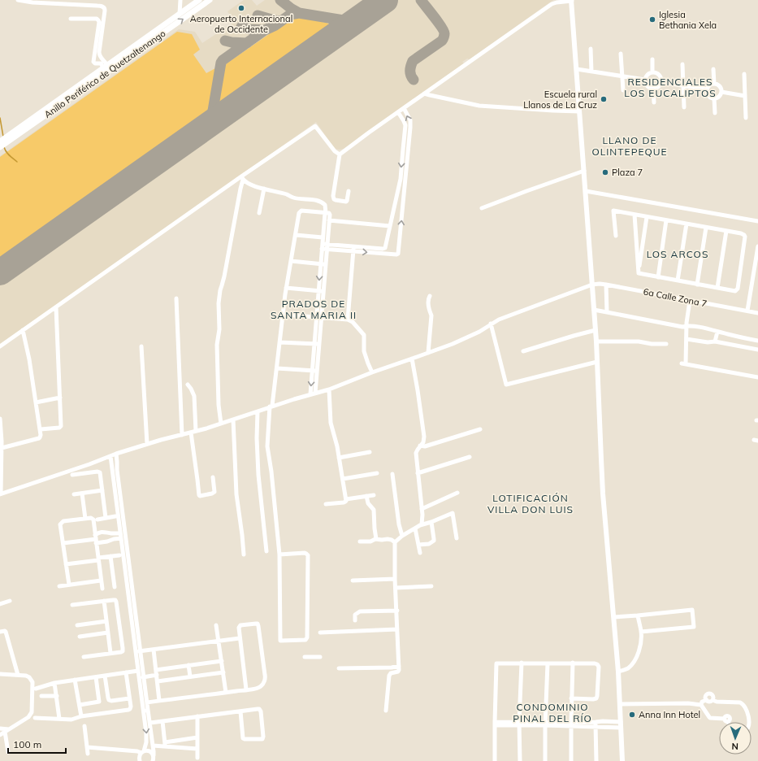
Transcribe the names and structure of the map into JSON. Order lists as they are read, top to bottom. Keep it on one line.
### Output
{"streets":{"highway":["Anillo Periférico de Quetzaltenango"],"street":["6a Calle Zona 7"]},"districts":["RESIDENCIALES LOS EUCALIPTOS","LLANO DE OLINTEPEQUE","LOS ARCOS","PRADOS DE SANTA MARIA II","LOTIFICACIÓN VILLA DON LUIS","CONDOMINIO PINAL DEL RÍO"],"places":["Aeropuerto Internacional de Occidente","Iglesia Bethania Xela","Escuela rural Llanos de La Cruz","Plaza 7","Anna Inn Hotel"],"scale_bar":"100 m","north":"bottom"}
